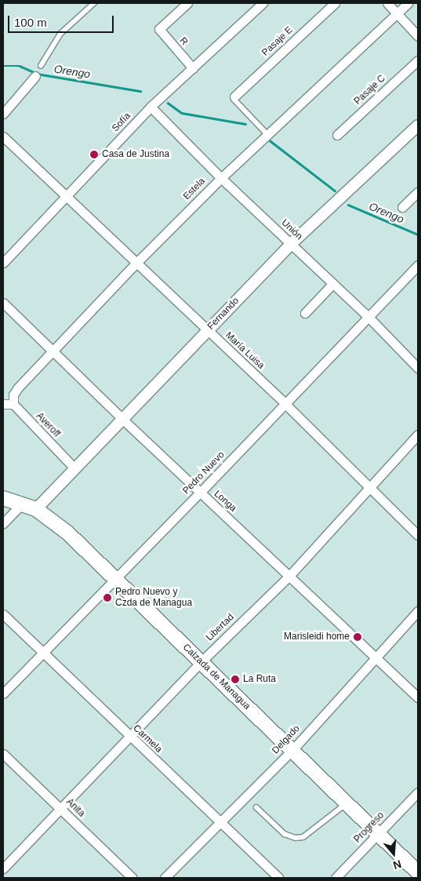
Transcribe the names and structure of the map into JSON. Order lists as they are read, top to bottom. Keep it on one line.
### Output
{"streets":{"main road":["Calzada de Managua"],"street":["R","Pasaje E","Pasaje C","Sofía","Estela","Unión","Fernando","María Luisa","Averoff","Pedro Nuevo","Longa","Libertad","Carmela","Delgado","Anita","Progreso"]},"crossings":[["R","Sofía"],["Sofía","Unión"],["Sofía","María Luisa"],["Estela","Unión"],["Estela","María Luisa"],["Estela","Averoff"],["Estela","Longa"],["Unión","Fernando"],["Unión","Pedro Nuevo"],["Fernando","María Luisa"],["Fernando","Averoff"],["Fernando","Longa"],["Fernando","Calzada de Managua"],["María Luisa","Pedro Nuevo"],["María Luisa","Libertad"],["Pedro Nuevo","Longa"],["Pedro Nuevo","Calzada de Managua"],["Pedro Nuevo","Carmela"],["Longa","Libertad"],["Longa","Delgado"],["Libertad","Calzada de Managua"],["Libertad","Carmela"],["Libertad","Anita"],["Calzada de Managua","Delgado"],["Calzada de Managua","Progreso"],["Carmela","Delgado"]],"water":["Orengo"],"places":["Casa de Justina","Pedro Nuevo y Czda de Managua","Marisleidi home","La Ruta"],"scale_bar":"100 m","north":"bottom"}
